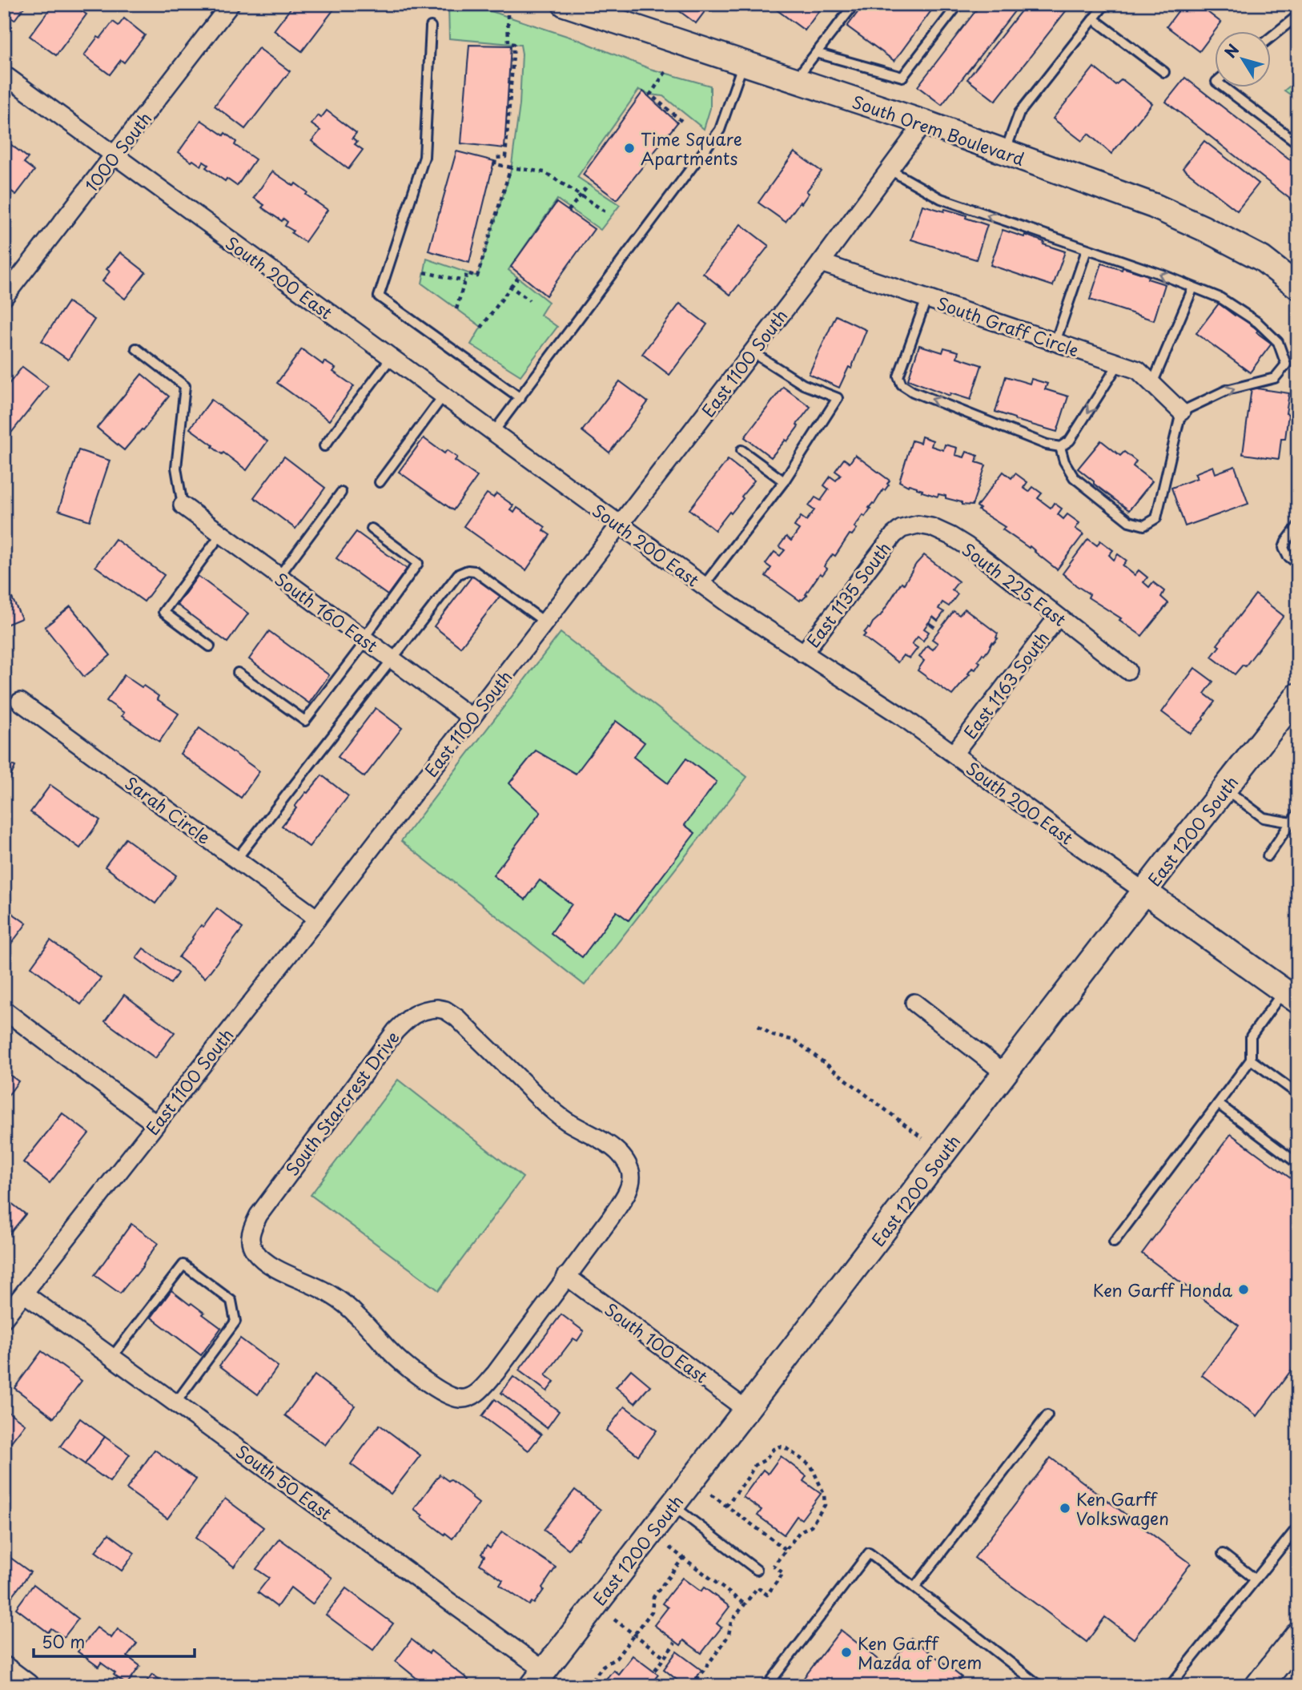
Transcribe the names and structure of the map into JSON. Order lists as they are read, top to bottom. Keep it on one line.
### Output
{"streets":{"street":["South Orem Boulevard","1000 South","South 200 East","South Graff Circle","East 1100 South","South 225 East","East 1135 South","South 160 East","East 1163 South","Sarah Circle","East 1200 South","South Starcrest Drive","South 100 East","South 50 East"]},"crossings":[["South Orem Boulevard","East 1100 South"],["1000 South","South 200 East"],["South 200 East","East 1100 South"],["South 200 East","East 1135 South"],["South 200 East","East 1163 South"],["South 200 East","East 1200 South"],["South Graff Circle","East 1100 South"],["East 1100 South","South 160 East"],["East 1100 South","Sarah Circle"],["East 1100 South","South 50 East"],["South 225 East","East 1135 South"],["South 225 East","East 1163 South"],["East 1200 South","South 100 East"],["East 1200 South","South 50 East"],["South Starcrest Drive","South 100 East"]],"places":["Time Square Apartments","Ken Garff Honda","Ken Garff Volkswagen","Ken Garff Mazda of Orem"],"scale_bar":"50 m","north":"top left"}
